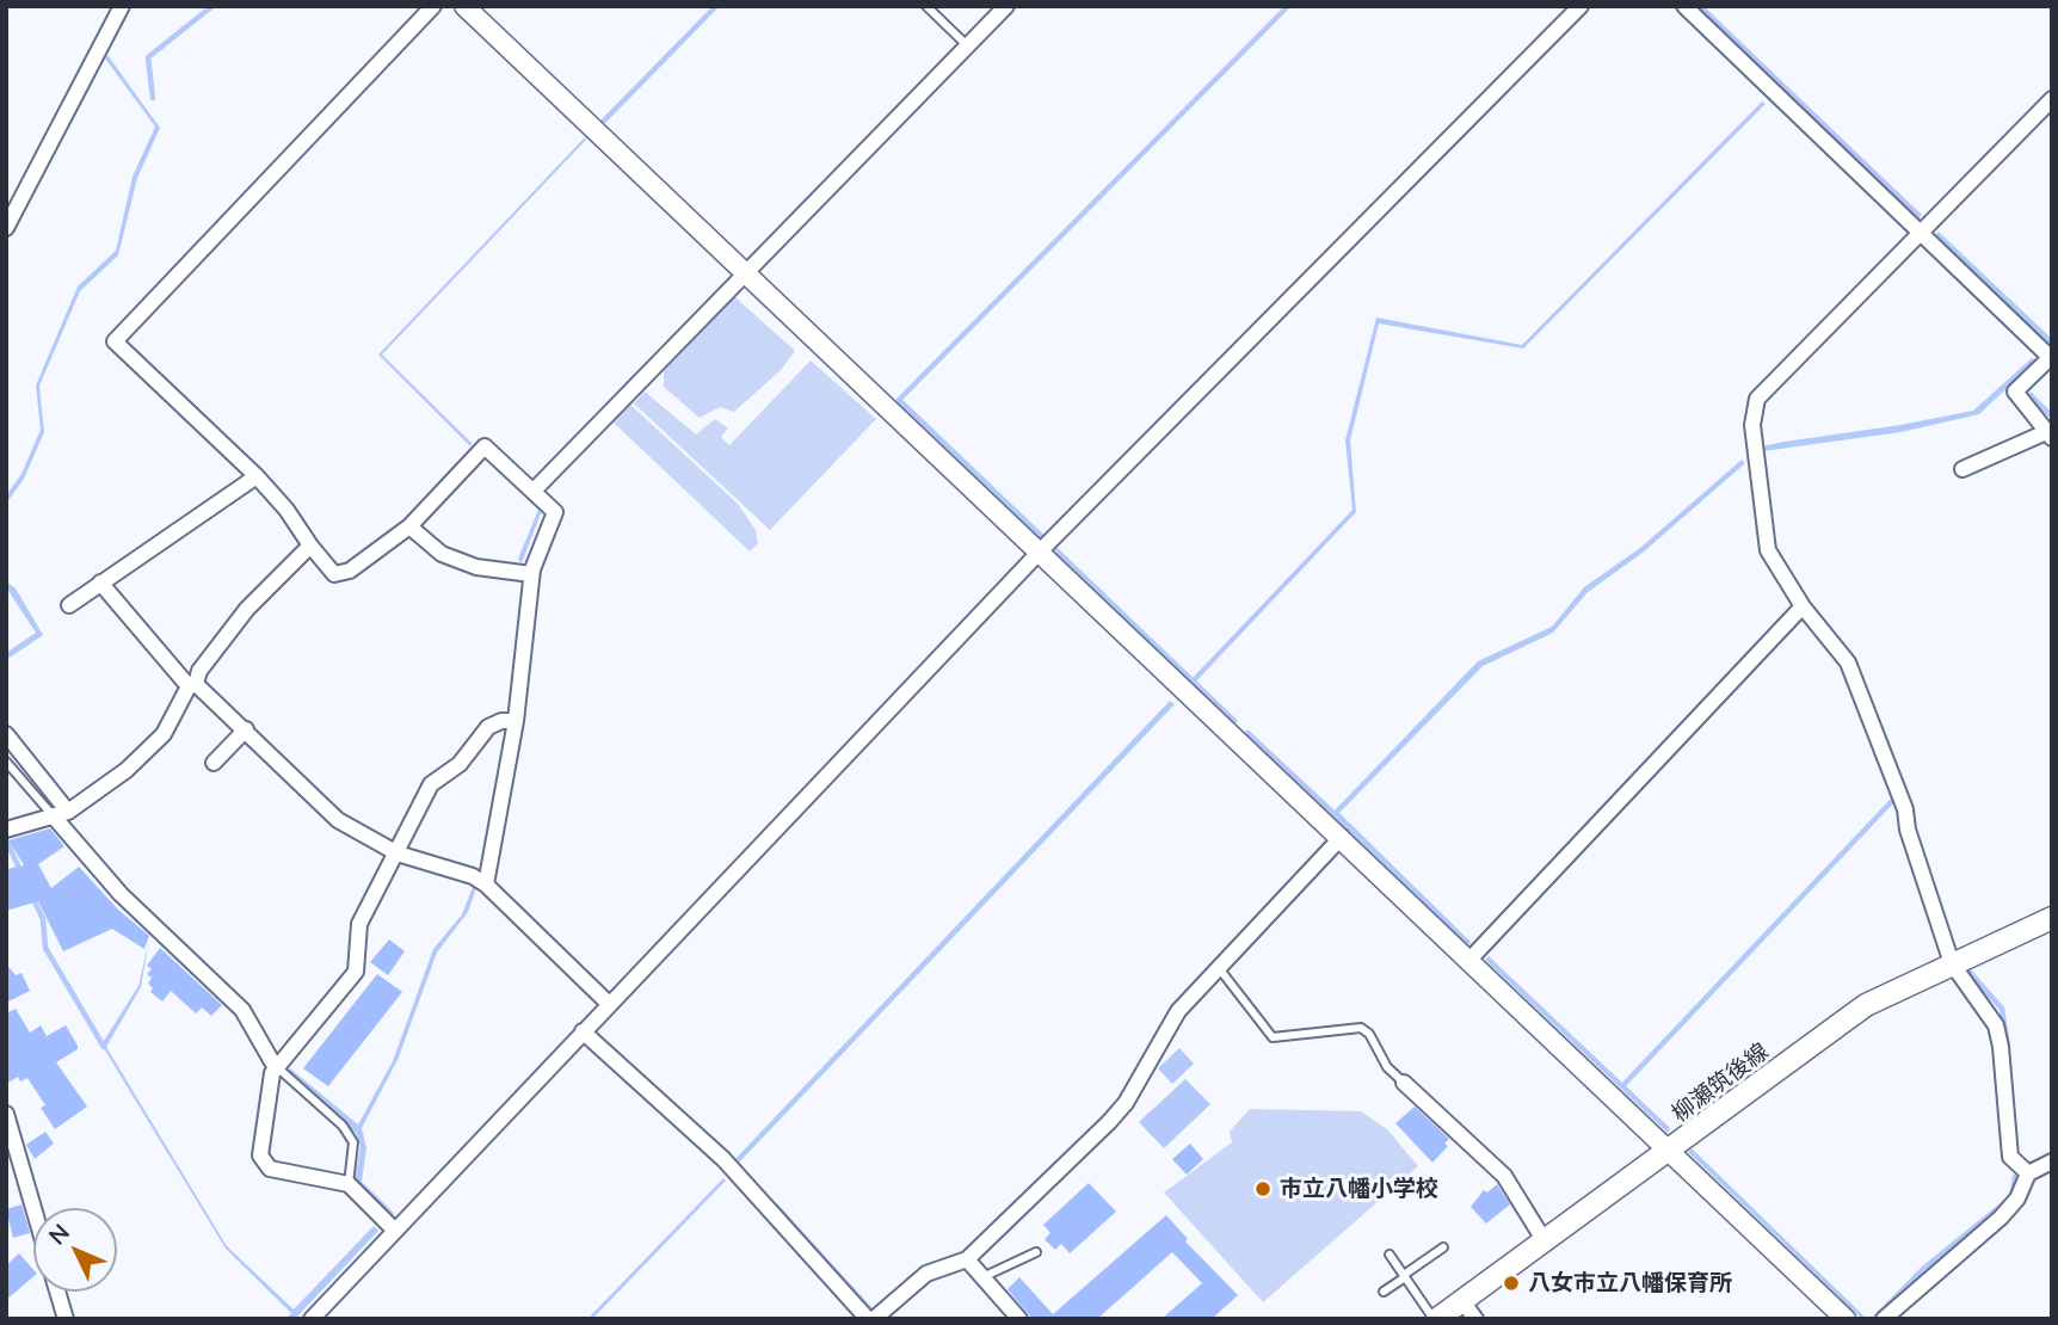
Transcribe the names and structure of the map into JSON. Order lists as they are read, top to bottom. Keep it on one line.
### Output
{"streets":{"main road":["柳瀬筑後線"]},"places":["市立八幡小学校","八女市立八幡保育所"],"north":"top left"}
